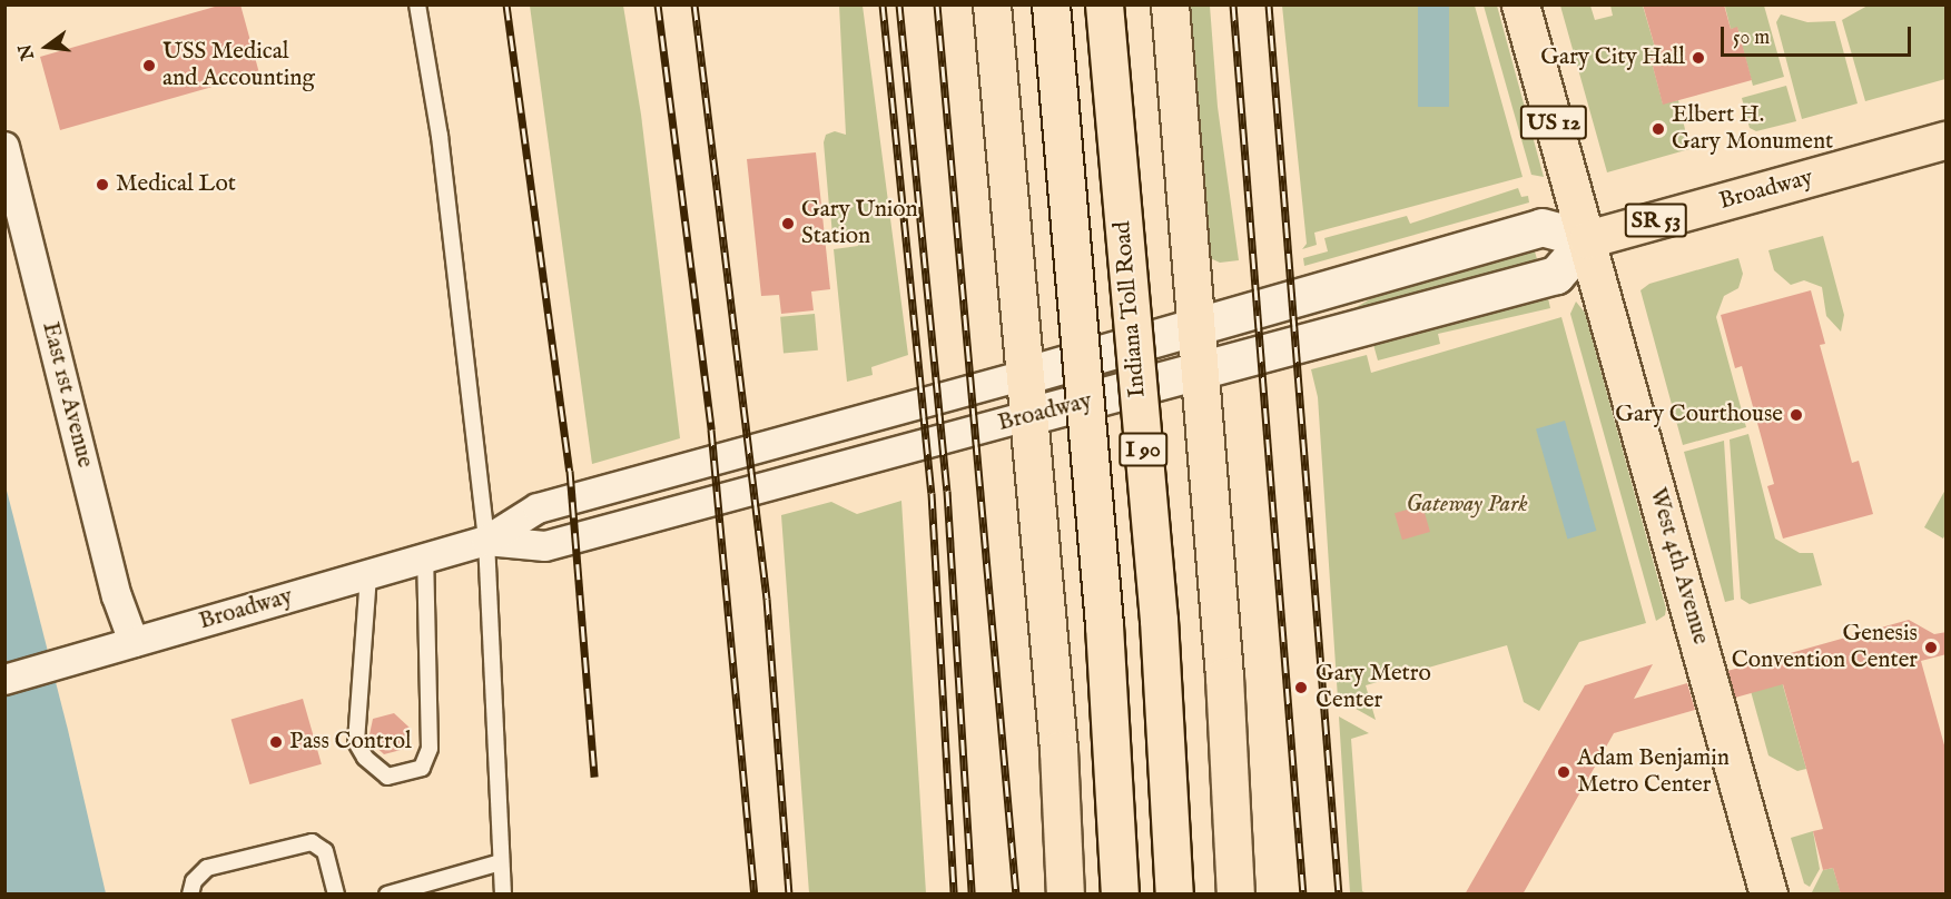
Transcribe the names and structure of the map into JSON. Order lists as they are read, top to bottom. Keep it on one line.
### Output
{"streets":{"main road":["US 12","Broadway","SR 53","Indiana Toll Road","I 90","West 4th Avenue"],"street":["East 1st Avenue"]},"crossings":[["US 12","Broadway"],["US 12","West 4th Avenue"],["Broadway","East 1st Avenue"],["Broadway","West 4th Avenue"]],"parks":["Gateway Park"],"places":["Gary City Hall","USS Medical and Accounting","Elbert H. Gary Monument","Medical Lot","Gary Union Station","Gary Courthouse","Genesis Convention Center","Gary Metro Center","Pass Control","Adam Benjamin Metro Center"],"scale_bar":"50 m","north":"left"}
